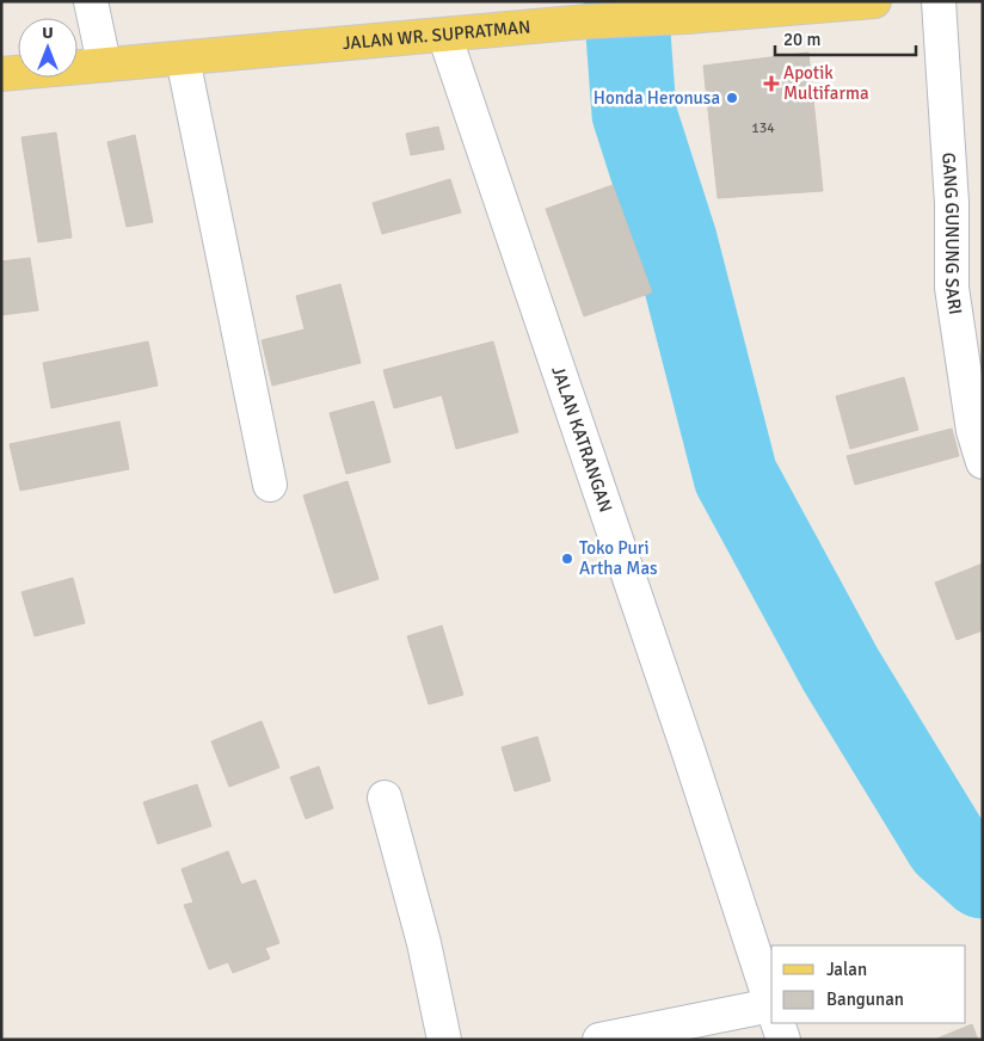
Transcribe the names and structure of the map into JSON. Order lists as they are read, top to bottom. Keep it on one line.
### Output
{"streets":{"main road":["JALAN WR. SUPRATMAN"],"street":["GANG GUNUNG SARI","JALAN KATRANGAN"]},"crossings":[["JALAN WR. SUPRATMAN","JALAN KATRANGAN"]],"places":{"health":["Apotik Multifarma"],"other":["Honda Heronusa","Toko Puri Artha Mas"]},"house_numbers":["134"],"legend":["Jalan","Bangunan"],"scale_bar":"20 m","north":"top"}
